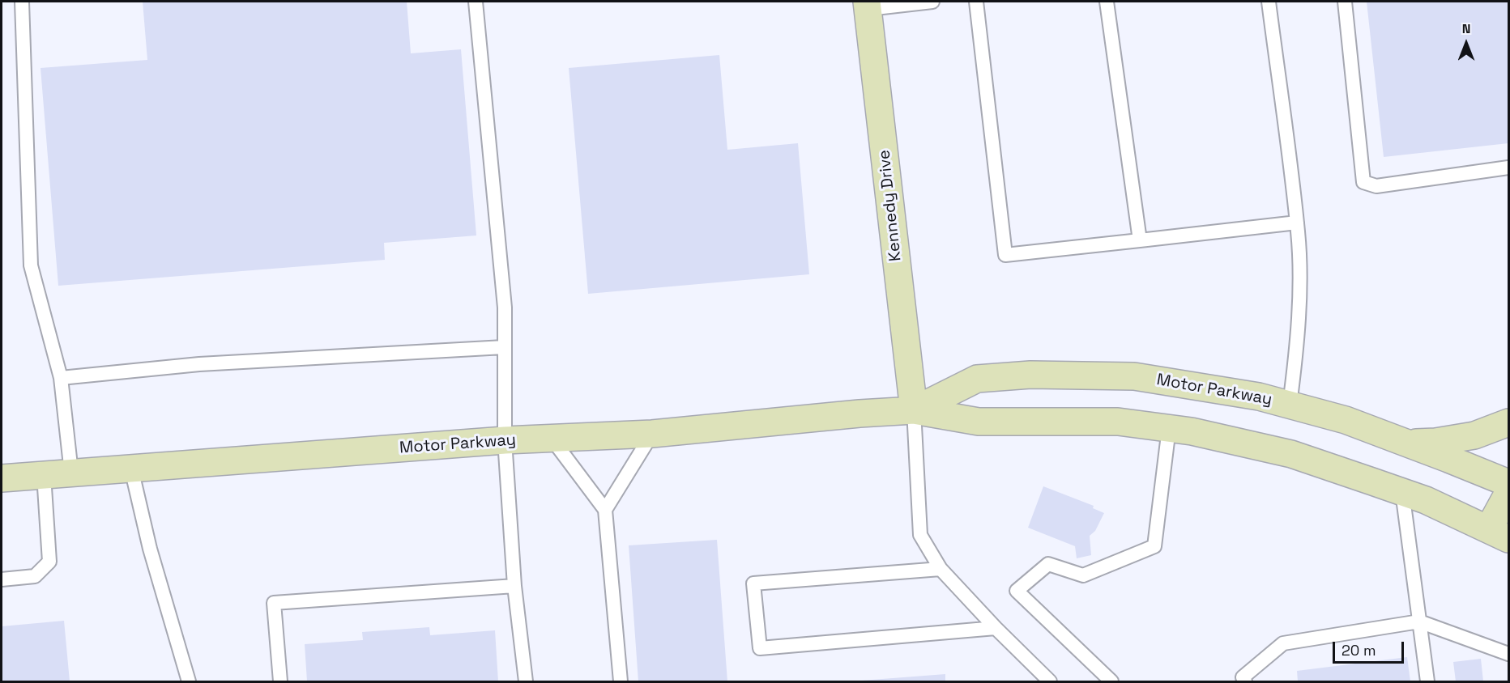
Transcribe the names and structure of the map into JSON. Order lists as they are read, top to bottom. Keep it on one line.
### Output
{"streets":{"main road":["Kennedy Drive","Motor Parkway"]},"crossings":[["Kennedy Drive","Motor Parkway"]],"scale_bar":"20 m","north":"top"}
